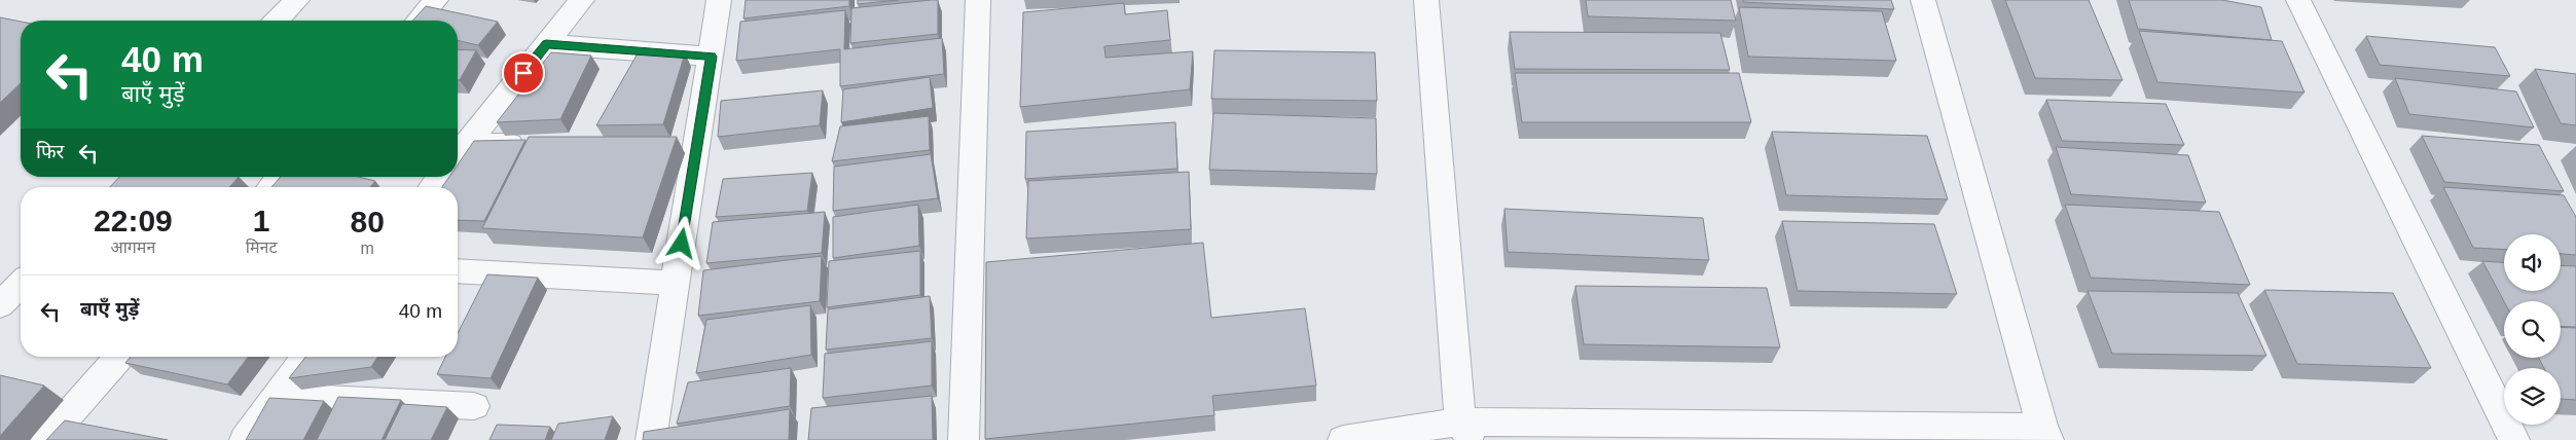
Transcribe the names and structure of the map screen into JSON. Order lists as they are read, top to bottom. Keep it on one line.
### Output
{"page":{"turn":["40 m","बाएँ मुड़ें"],"then":"फिर","eta":["22:09","आगमन","1","मिनट","80","m"],"list":[{"name":"बाएँ मुड़ें","value":"40 m"}]}}
